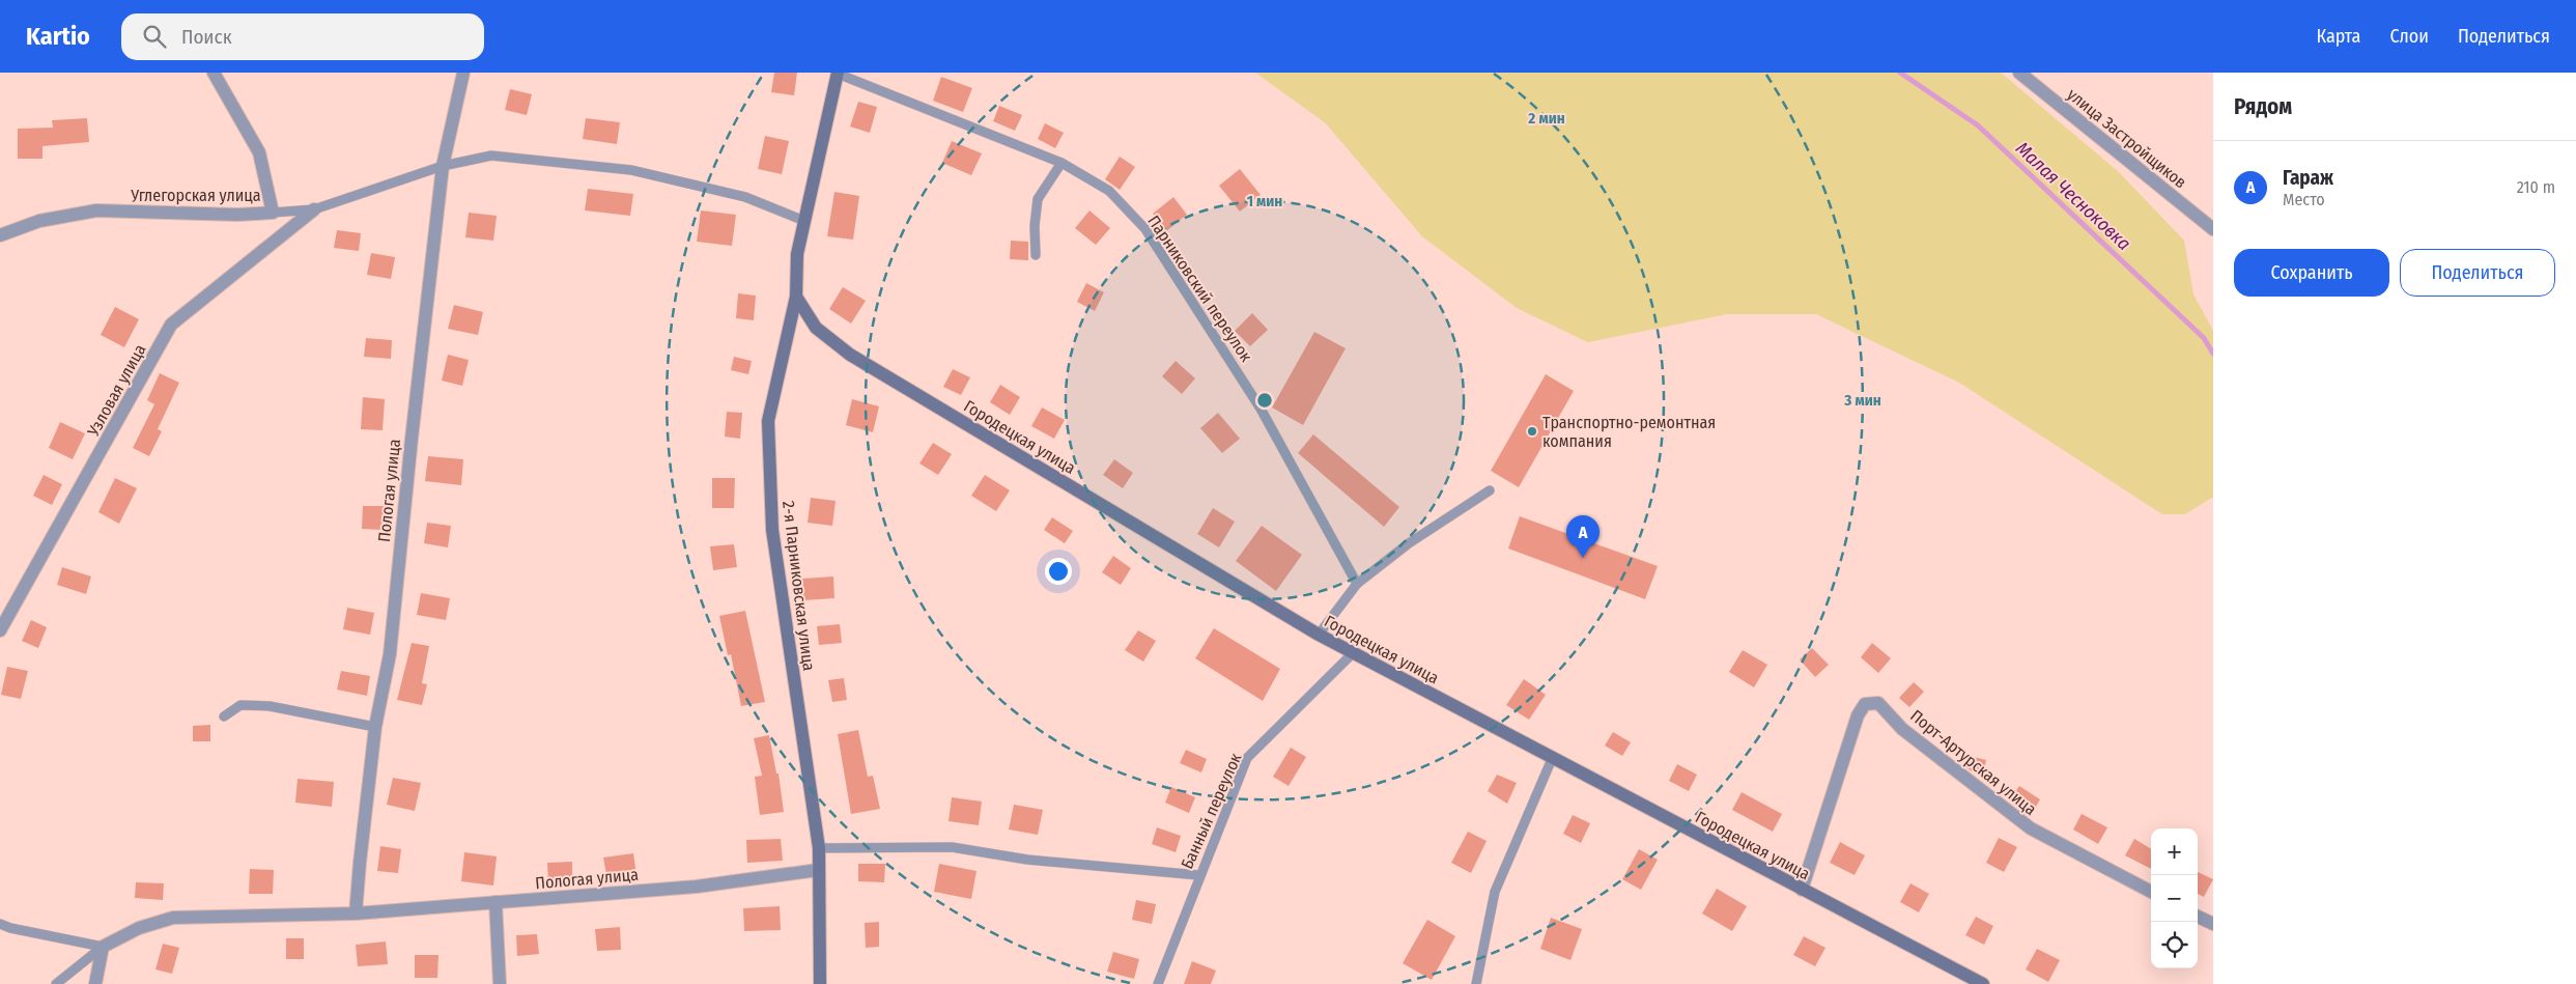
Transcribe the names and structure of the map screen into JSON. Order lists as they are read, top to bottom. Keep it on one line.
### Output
{"streets":{"street":["улица Застройщиков","Углегорская улица","Узловая улица","Городецкая улица","Пологая улица","2-я Парниковская улица","Порт-Артурская улица"],"lane":["Парниковский переулок","Банный переулок"]},"crossings":[["Парниковский переулок","2-я Парниковская улица"],["Городецкая улица","2-я Парниковская улица"],["Городецкая улица","Порт-Артурская улица"],["Городецкая улица","Банный переулок"],["Пологая улица","2-я Парниковская улица"]],"water":["Малая Чесноковка"],"places":["Транспортно-ремонтная компания"],"page":{"header":"Kartio","search":"Поиск","nav":["Карта","Слои","Поделиться"],"heading":"Рядом","list":[{"mark":"A","name":"Гараж","note":"Место","value":"210 m"}],"buttons":["Сохранить","Поделиться"],"pins":"A","map_buttons":["+","−"]},"rings":["2 мин","1 мин","3 мин"]}
